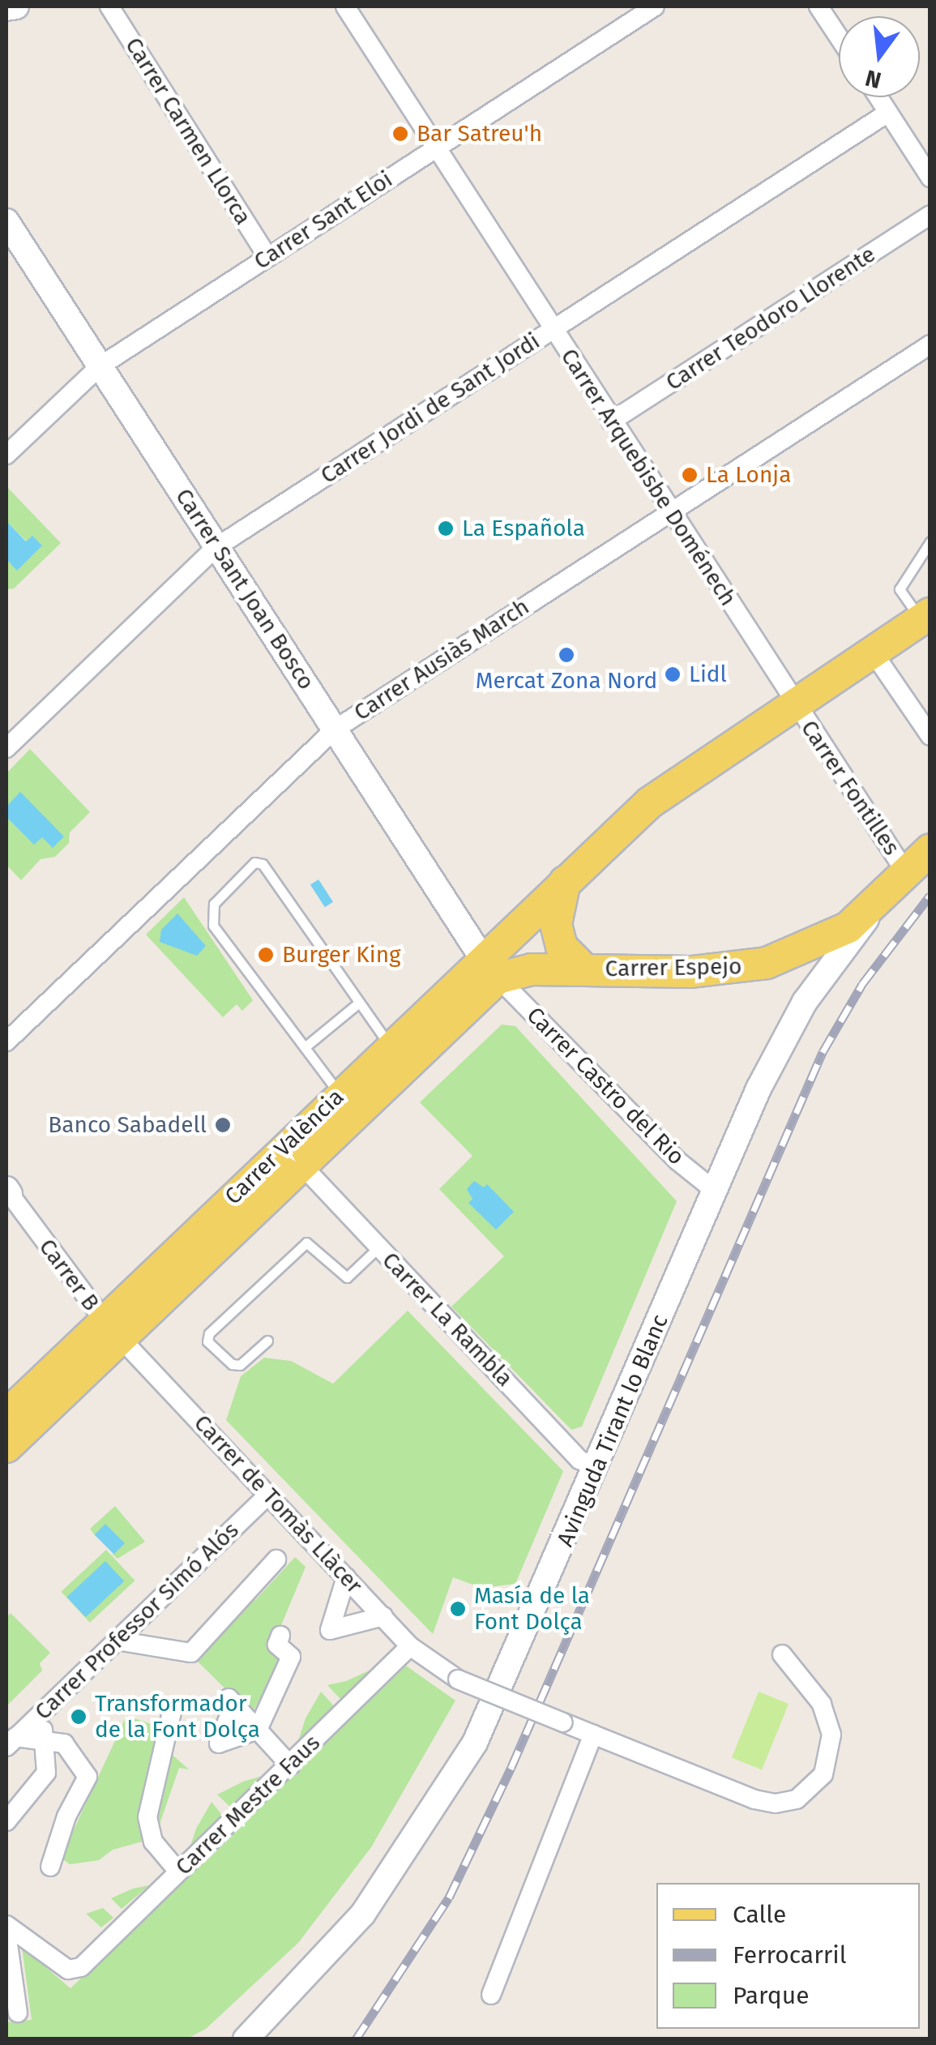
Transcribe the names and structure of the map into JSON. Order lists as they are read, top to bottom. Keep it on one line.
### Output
{"streets":{"main road":["Carrer Espejo","Carrer València","Avinguda Tirant lo Blanc"],"street":["Carrer Carmen Llorca","Carrer Sant Eloi","Carrer Teodoro Llorente","Carrer Jordi de Sant Jordi","Carrer Arquebisbe Doménech","Carrer Sant Joan Bosco","Carrer Ausiàs March","Carrer Fontilles","Carrer Castro del Rio","Carrer B","Carrer La Rambla","Carrer de Tomàs Llàcer","Carrer Professor Simó Alós","Carrer Mestre Faus"]},"crossings":[["Carrer Carmen Llorca","Carrer Sant Eloi"],["Carrer Sant Eloi","Carrer Arquebisbe Doménech"],["Carrer Sant Eloi","Carrer Sant Joan Bosco"],["Carrer Teodoro Llorente","Carrer Arquebisbe Doménech"],["Carrer Jordi de Sant Jordi","Carrer Arquebisbe Doménech"],["Carrer Jordi de Sant Jordi","Carrer Sant Joan Bosco"],["Carrer Arquebisbe Doménech","Carrer Ausiàs March"],["Carrer Arquebisbe Doménech","Carrer Fontilles"],["Carrer Arquebisbe Doménech","Carrer València"],["Carrer Sant Joan Bosco","Carrer Ausiàs March"],["Carrer Sant Joan Bosco","Carrer Espejo"],["Carrer Sant Joan Bosco","Carrer Castro del Rio"],["Carrer Sant Joan Bosco","Carrer València"],["Carrer Fontilles","Carrer València"],["Carrer Fontilles","Avinguda Tirant lo Blanc"],["Carrer Espejo","Carrer Castro del Rio"],["Carrer Espejo","Carrer València"],["Carrer Espejo","Avinguda Tirant lo Blanc"],["Carrer Castro del Rio","Carrer València"],["Carrer Castro del Rio","Avinguda Tirant lo Blanc"],["Carrer València","Carrer B"],["Carrer València","Carrer La Rambla"],["Carrer València","Carrer de Tomàs Llàcer"],["Carrer B","Carrer de Tomàs Llàcer"],["Carrer La Rambla","Avinguda Tirant lo Blanc"],["Carrer de Tomàs Llàcer","Carrer Professor Simó Alós"],["Carrer de Tomàs Llàcer","Carrer Mestre Faus"]],"places":["Bar Satreu'h","La Lonja","La Española","Mercat Zona Nord","Lidl","Burger King","Banco Sabadell","Masía de la Font Dolça","Transformador de la Font Dolça"],"legend":["Calle","Ferrocarril","Parque"],"north":"bottom"}
